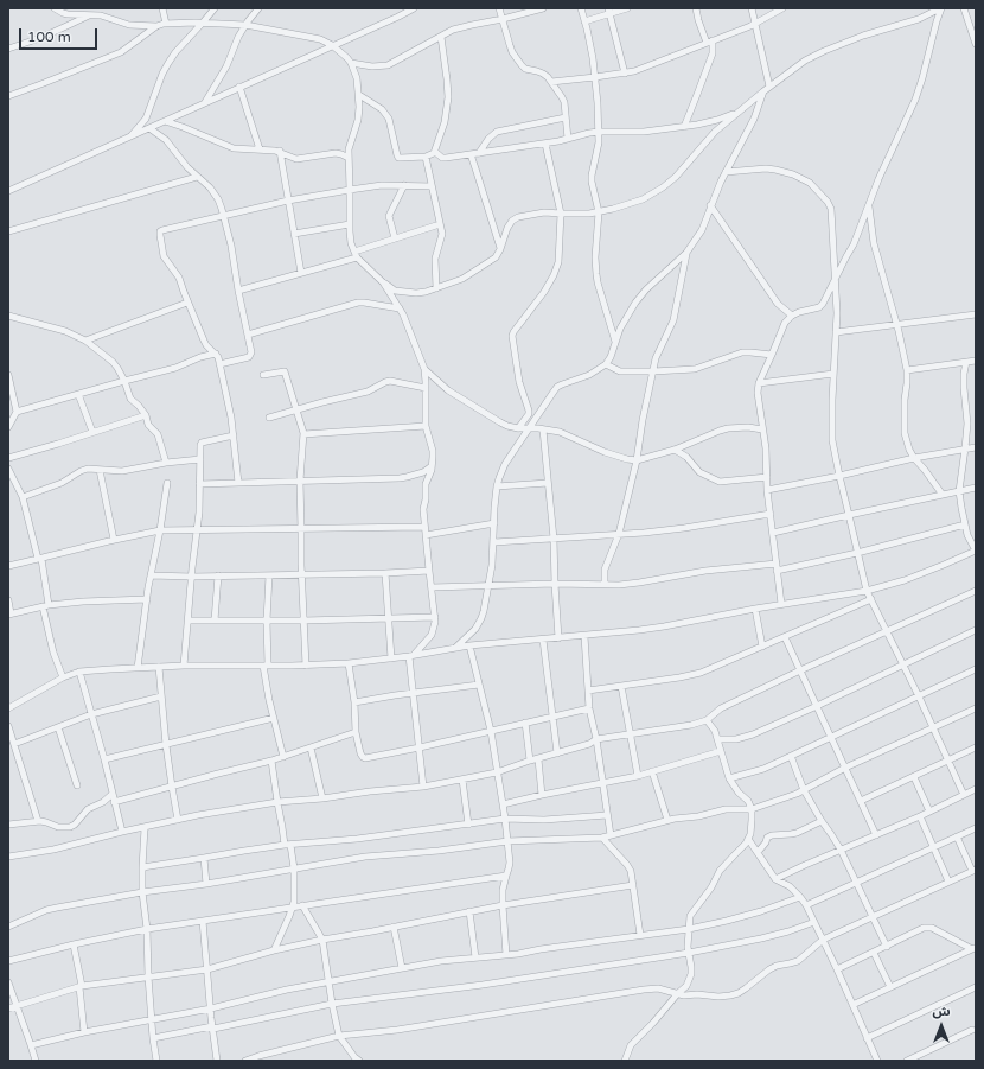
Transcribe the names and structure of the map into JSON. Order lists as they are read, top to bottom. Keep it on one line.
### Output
{"scale_bar":"100 m","north":"top"}
